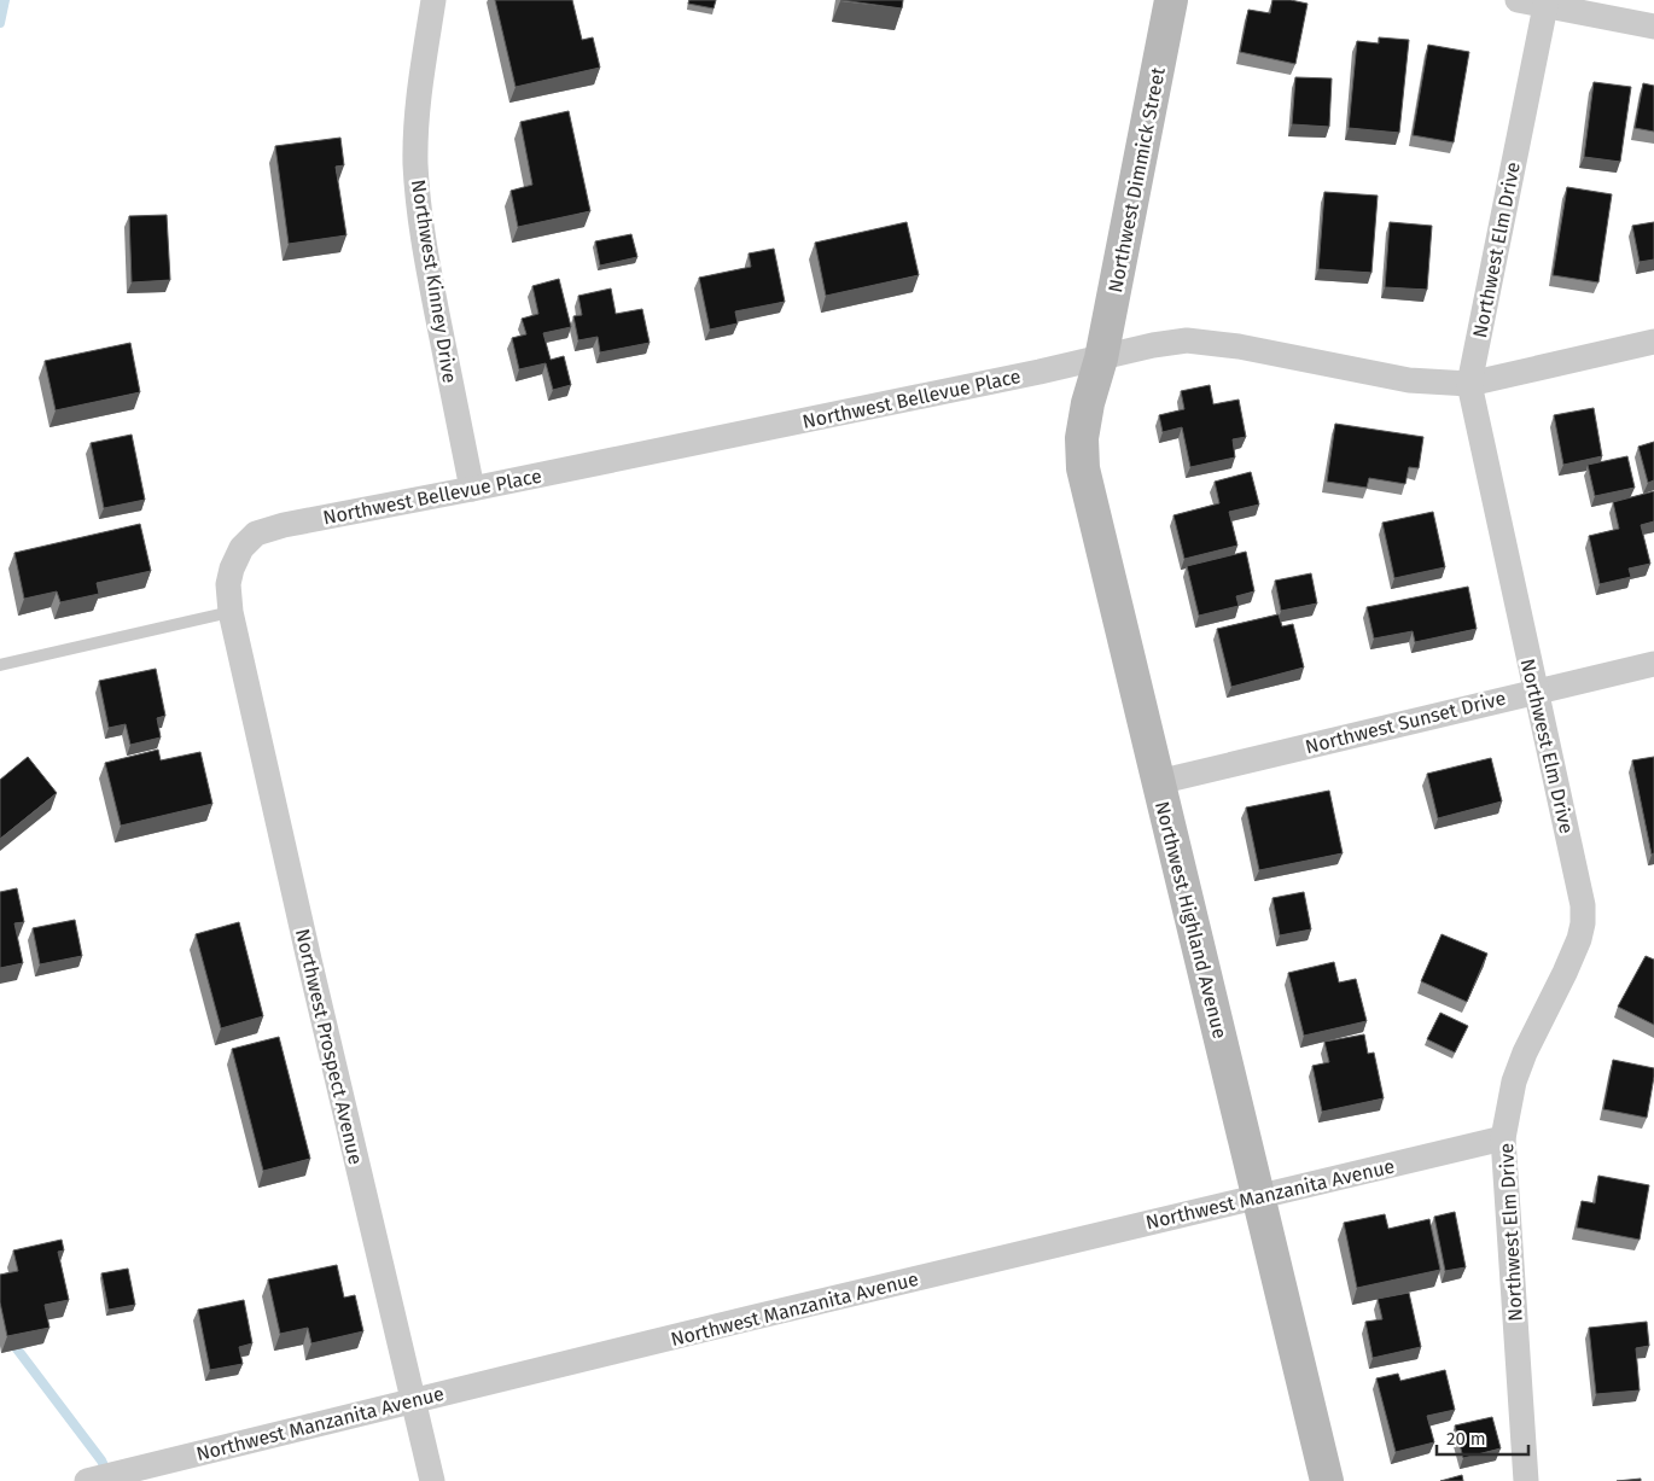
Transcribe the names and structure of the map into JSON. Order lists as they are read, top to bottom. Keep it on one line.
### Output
{"streets":{"main road":["Northwest Dimmick Street","Northwest Highland Avenue"],"street":["Northwest Elm Drive","Northwest Kinney Drive","Northwest Bellevue Place","Northwest Sunset Drive","Northwest Prospect Avenue","Northwest Manzanita Avenue"]},"crossings":[["Northwest Dimmick Street","Northwest Bellevue Place"],["Northwest Dimmick Street","Northwest Highland Avenue"],["Northwest Elm Drive","Northwest Bellevue Place"],["Northwest Elm Drive","Northwest Sunset Drive"],["Northwest Elm Drive","Northwest Manzanita Avenue"],["Northwest Kinney Drive","Northwest Bellevue Place"],["Northwest Bellevue Place","Northwest Highland Avenue"],["Northwest Bellevue Place","Northwest Prospect Avenue"],["Northwest Sunset Drive","Northwest Highland Avenue"],["Northwest Highland Avenue","Northwest Manzanita Avenue"],["Northwest Prospect Avenue","Northwest Manzanita Avenue"]],"scale_bar":"20 m"}
